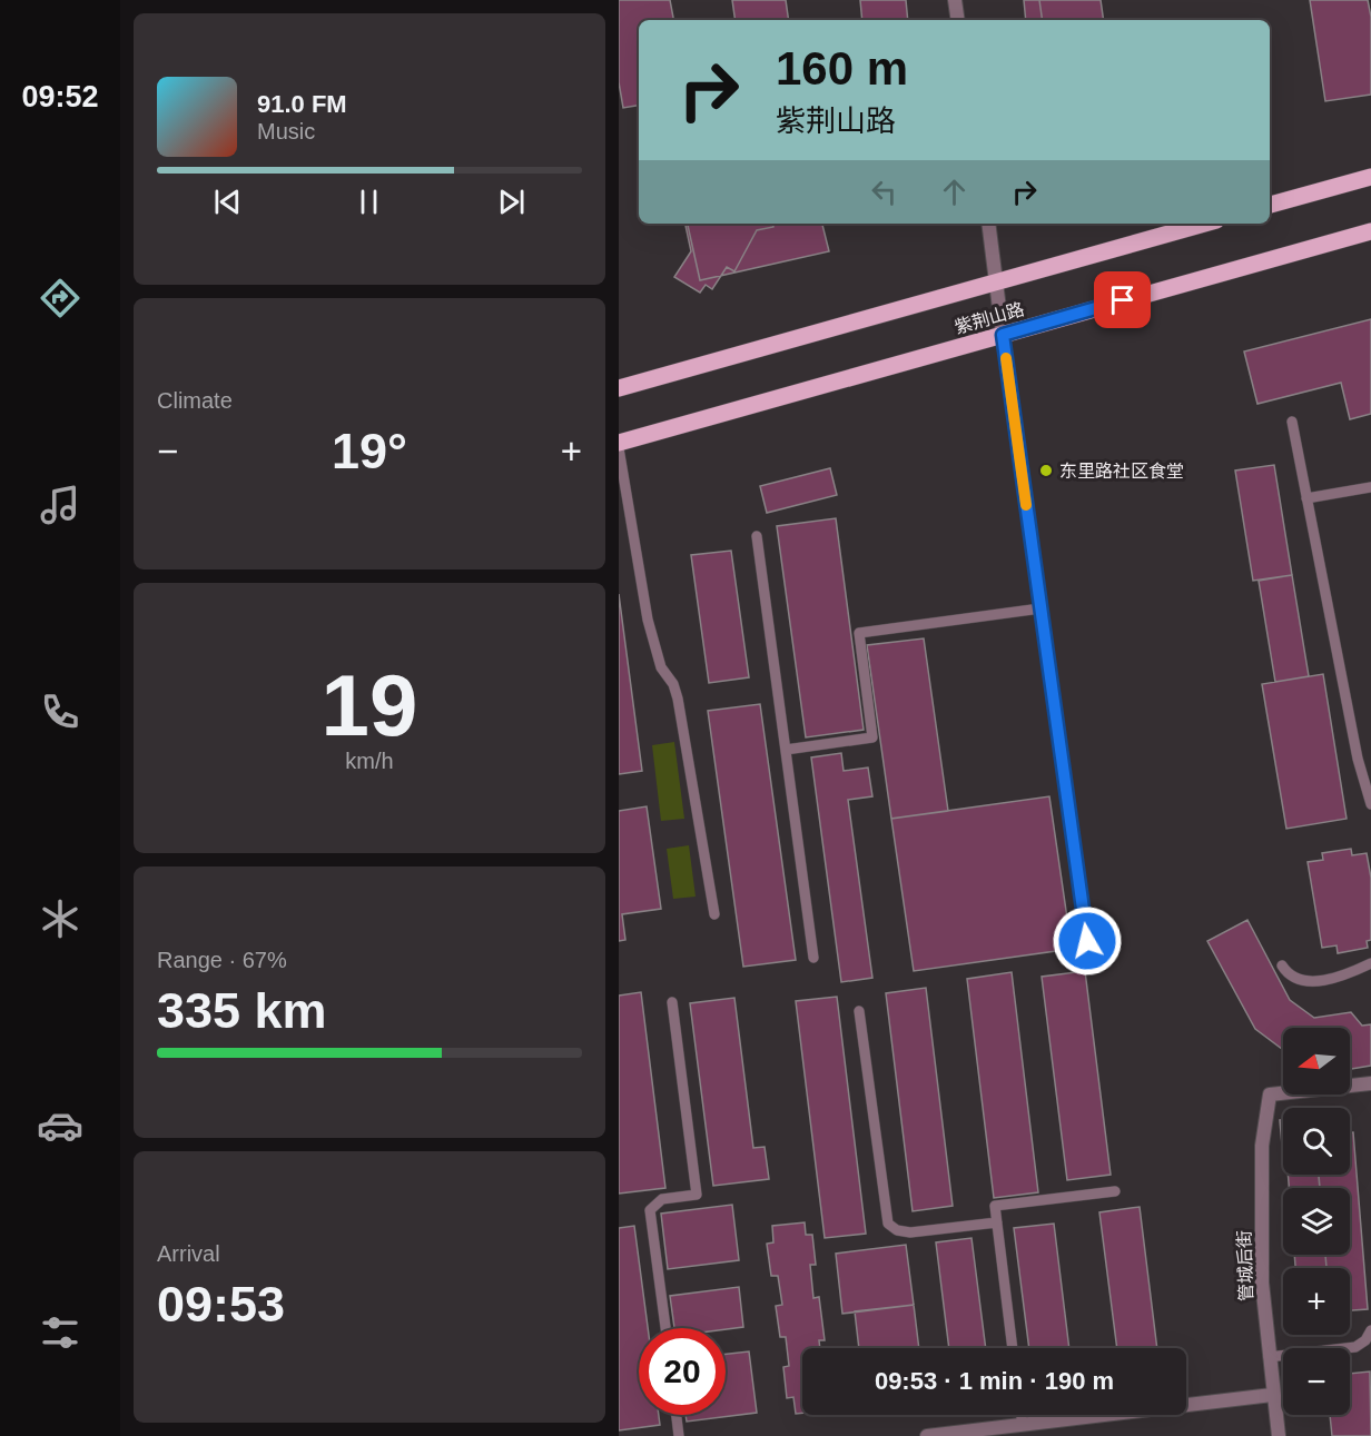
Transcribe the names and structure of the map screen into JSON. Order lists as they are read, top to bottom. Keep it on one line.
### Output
{"streets":{"main road":["紫荆山路"],"street":["管城后街"]},"places":["东里路社区食堂"],"north":"left","page":{"tabs":"09:52","turn":["160 m","紫荆山路"],"song":["91.0 FM","Music"],"tile":["Climate",["19","km/h"],["Range · 67%","335 km"],["Arrival","09:53"]],"heat":["−","19°","+"],"map_buttons":["+","−"],"limit":"20","trip":"09:53 · 1 min · 190 m"}}
